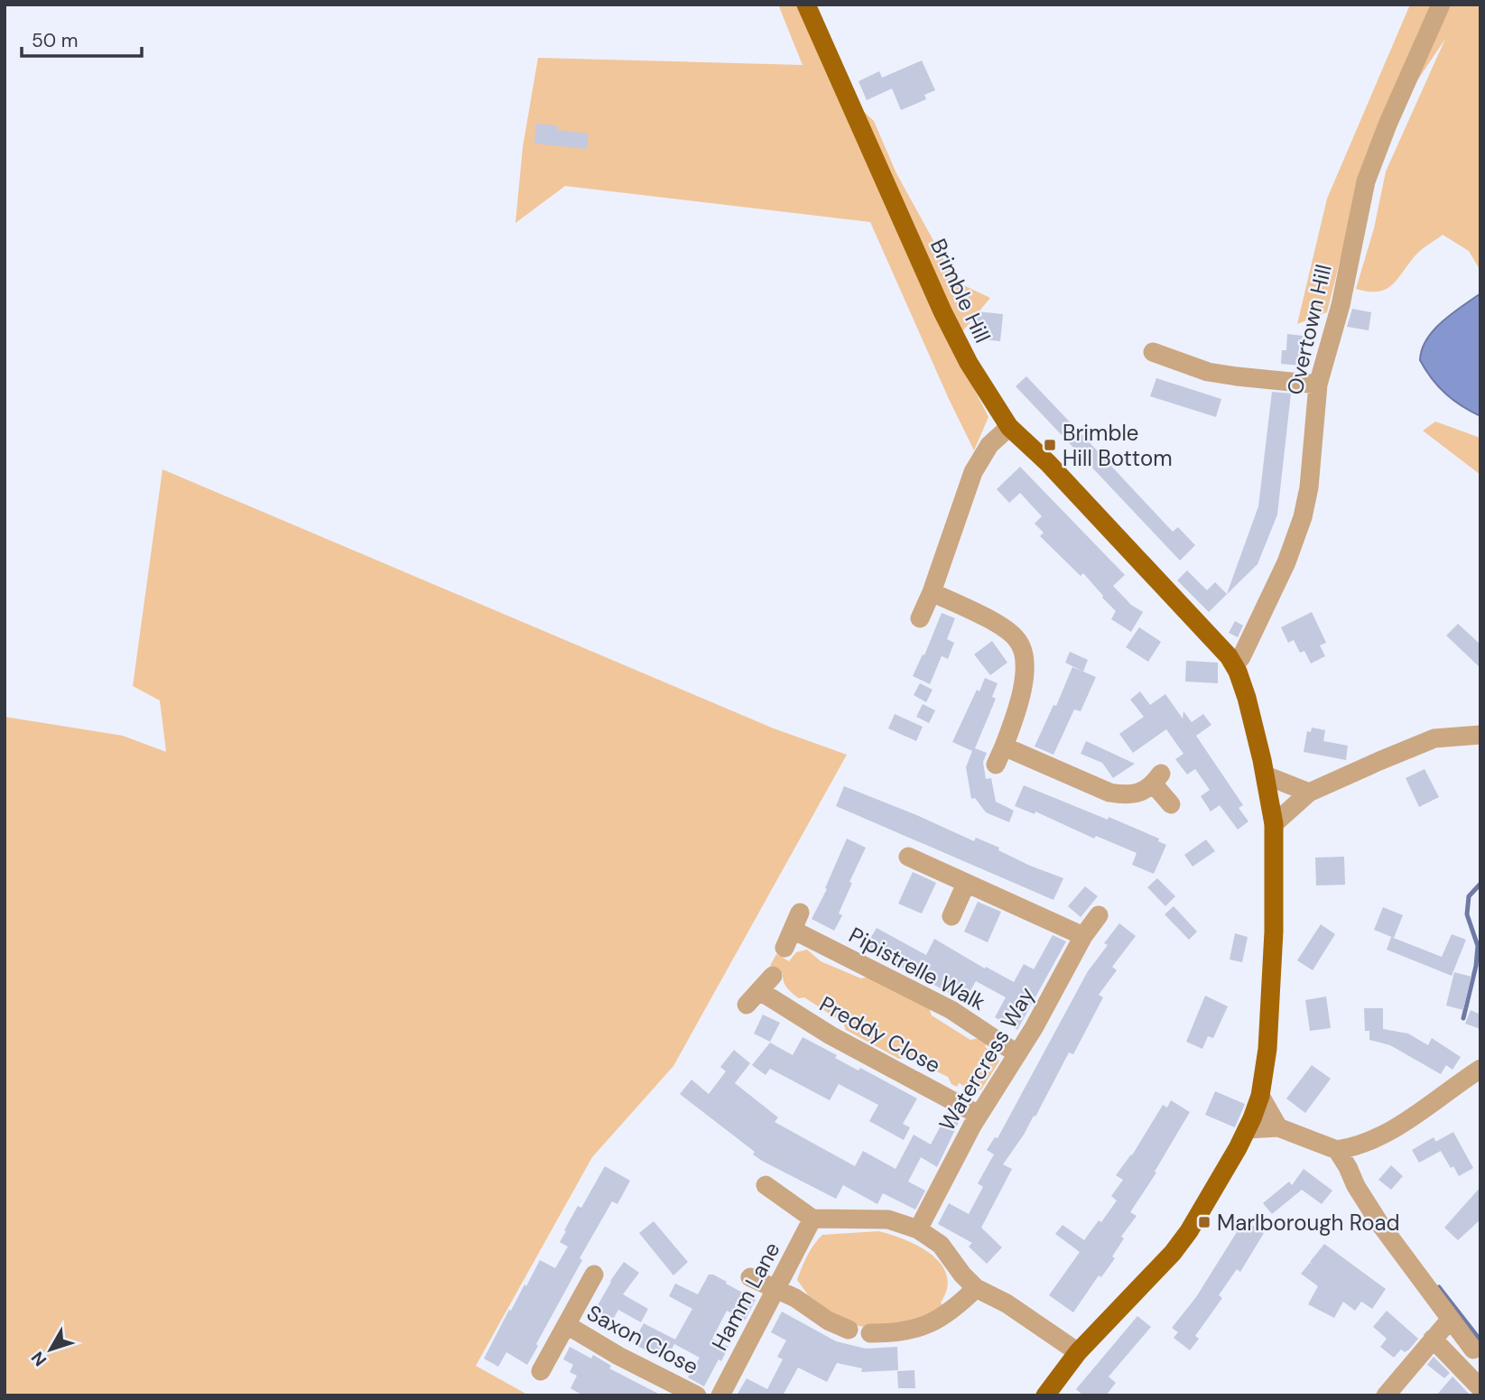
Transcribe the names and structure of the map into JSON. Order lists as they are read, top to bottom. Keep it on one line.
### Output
{"streets":{"main road":["Brimble Hill"],"street":["Overtown Hill","Pipistrelle Walk","Preddy Close","Watercress Way","Hamm Lane","Saxon Close"]},"crossings":[["Brimble Hill","Overtown Hill"],["Pipistrelle Walk","Watercress Way"],["Preddy Close","Watercress Way"]],"places":{"transit":["Brimble Hill Bottom","Marlborough Road"]},"scale_bar":"50 m","north":"bottom left"}
